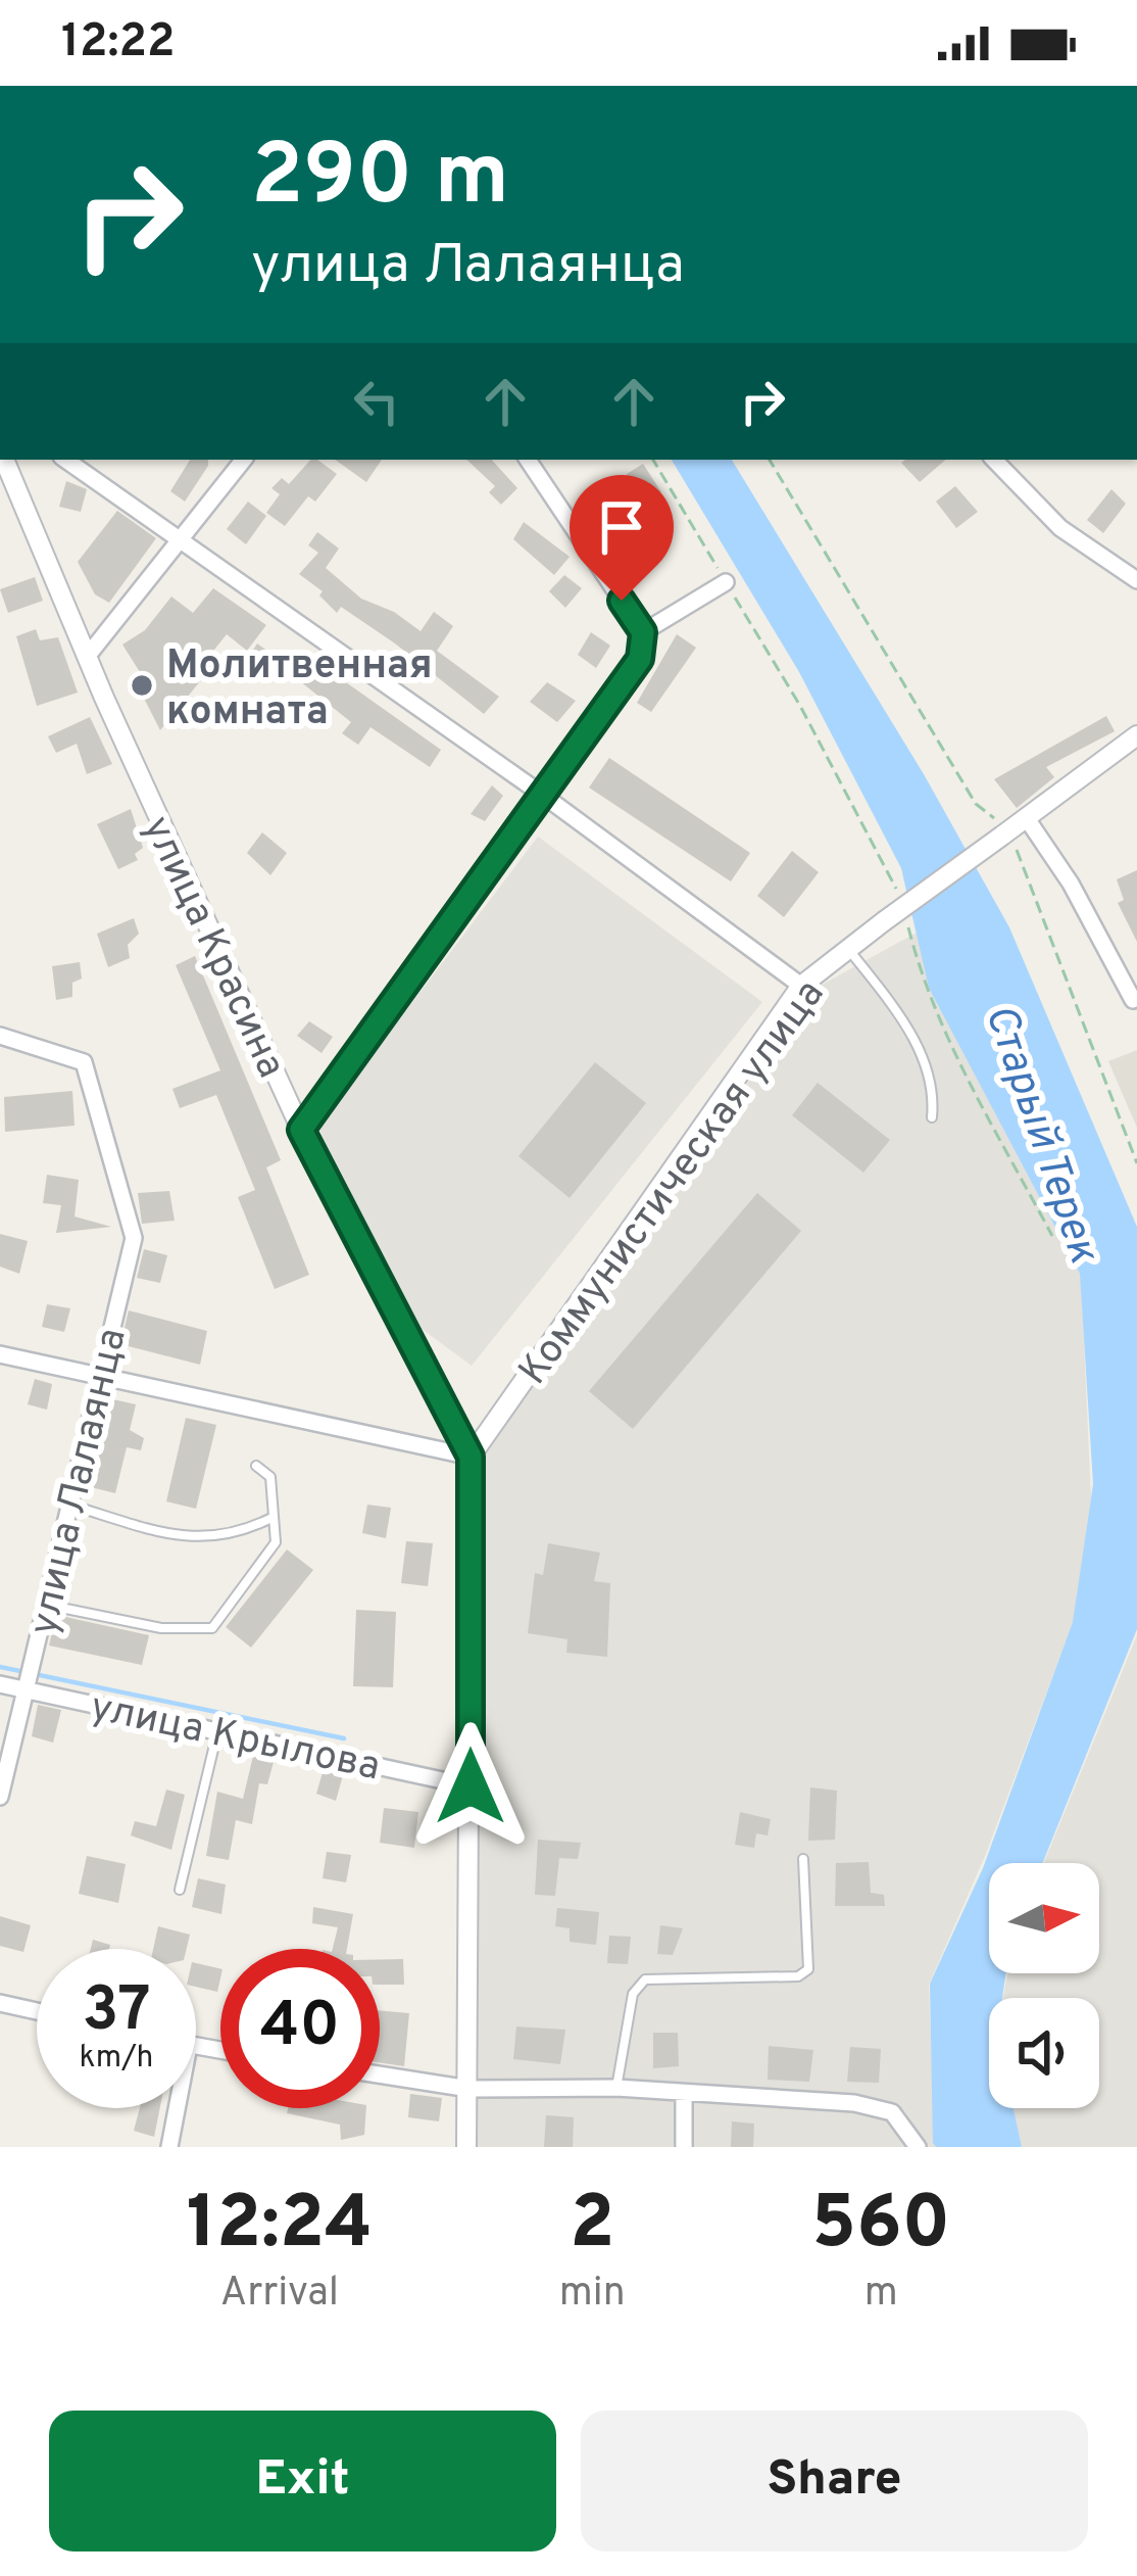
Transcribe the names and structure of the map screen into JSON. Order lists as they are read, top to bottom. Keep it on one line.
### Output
{"streets":{"street":["улица Красина","Коммунистическая улица","улица Лалаянца","улица Крылова"]},"crossings":[["улица Красина","Коммунистическая улица"],["улица Красина","улица Крылова"],["улица Лалаянца","улица Крылова"]],"water":["Старый Терек"],"places":["Молитвенная комната"],"north":"right","page":{"status":"12:22","turn":["290 m","улица Лалаянца"],"speed":"37 km/h","limit":"40","eta":["12:24","Arrival","2","min","560","m"],"buttons":["Exit","Share"]}}
